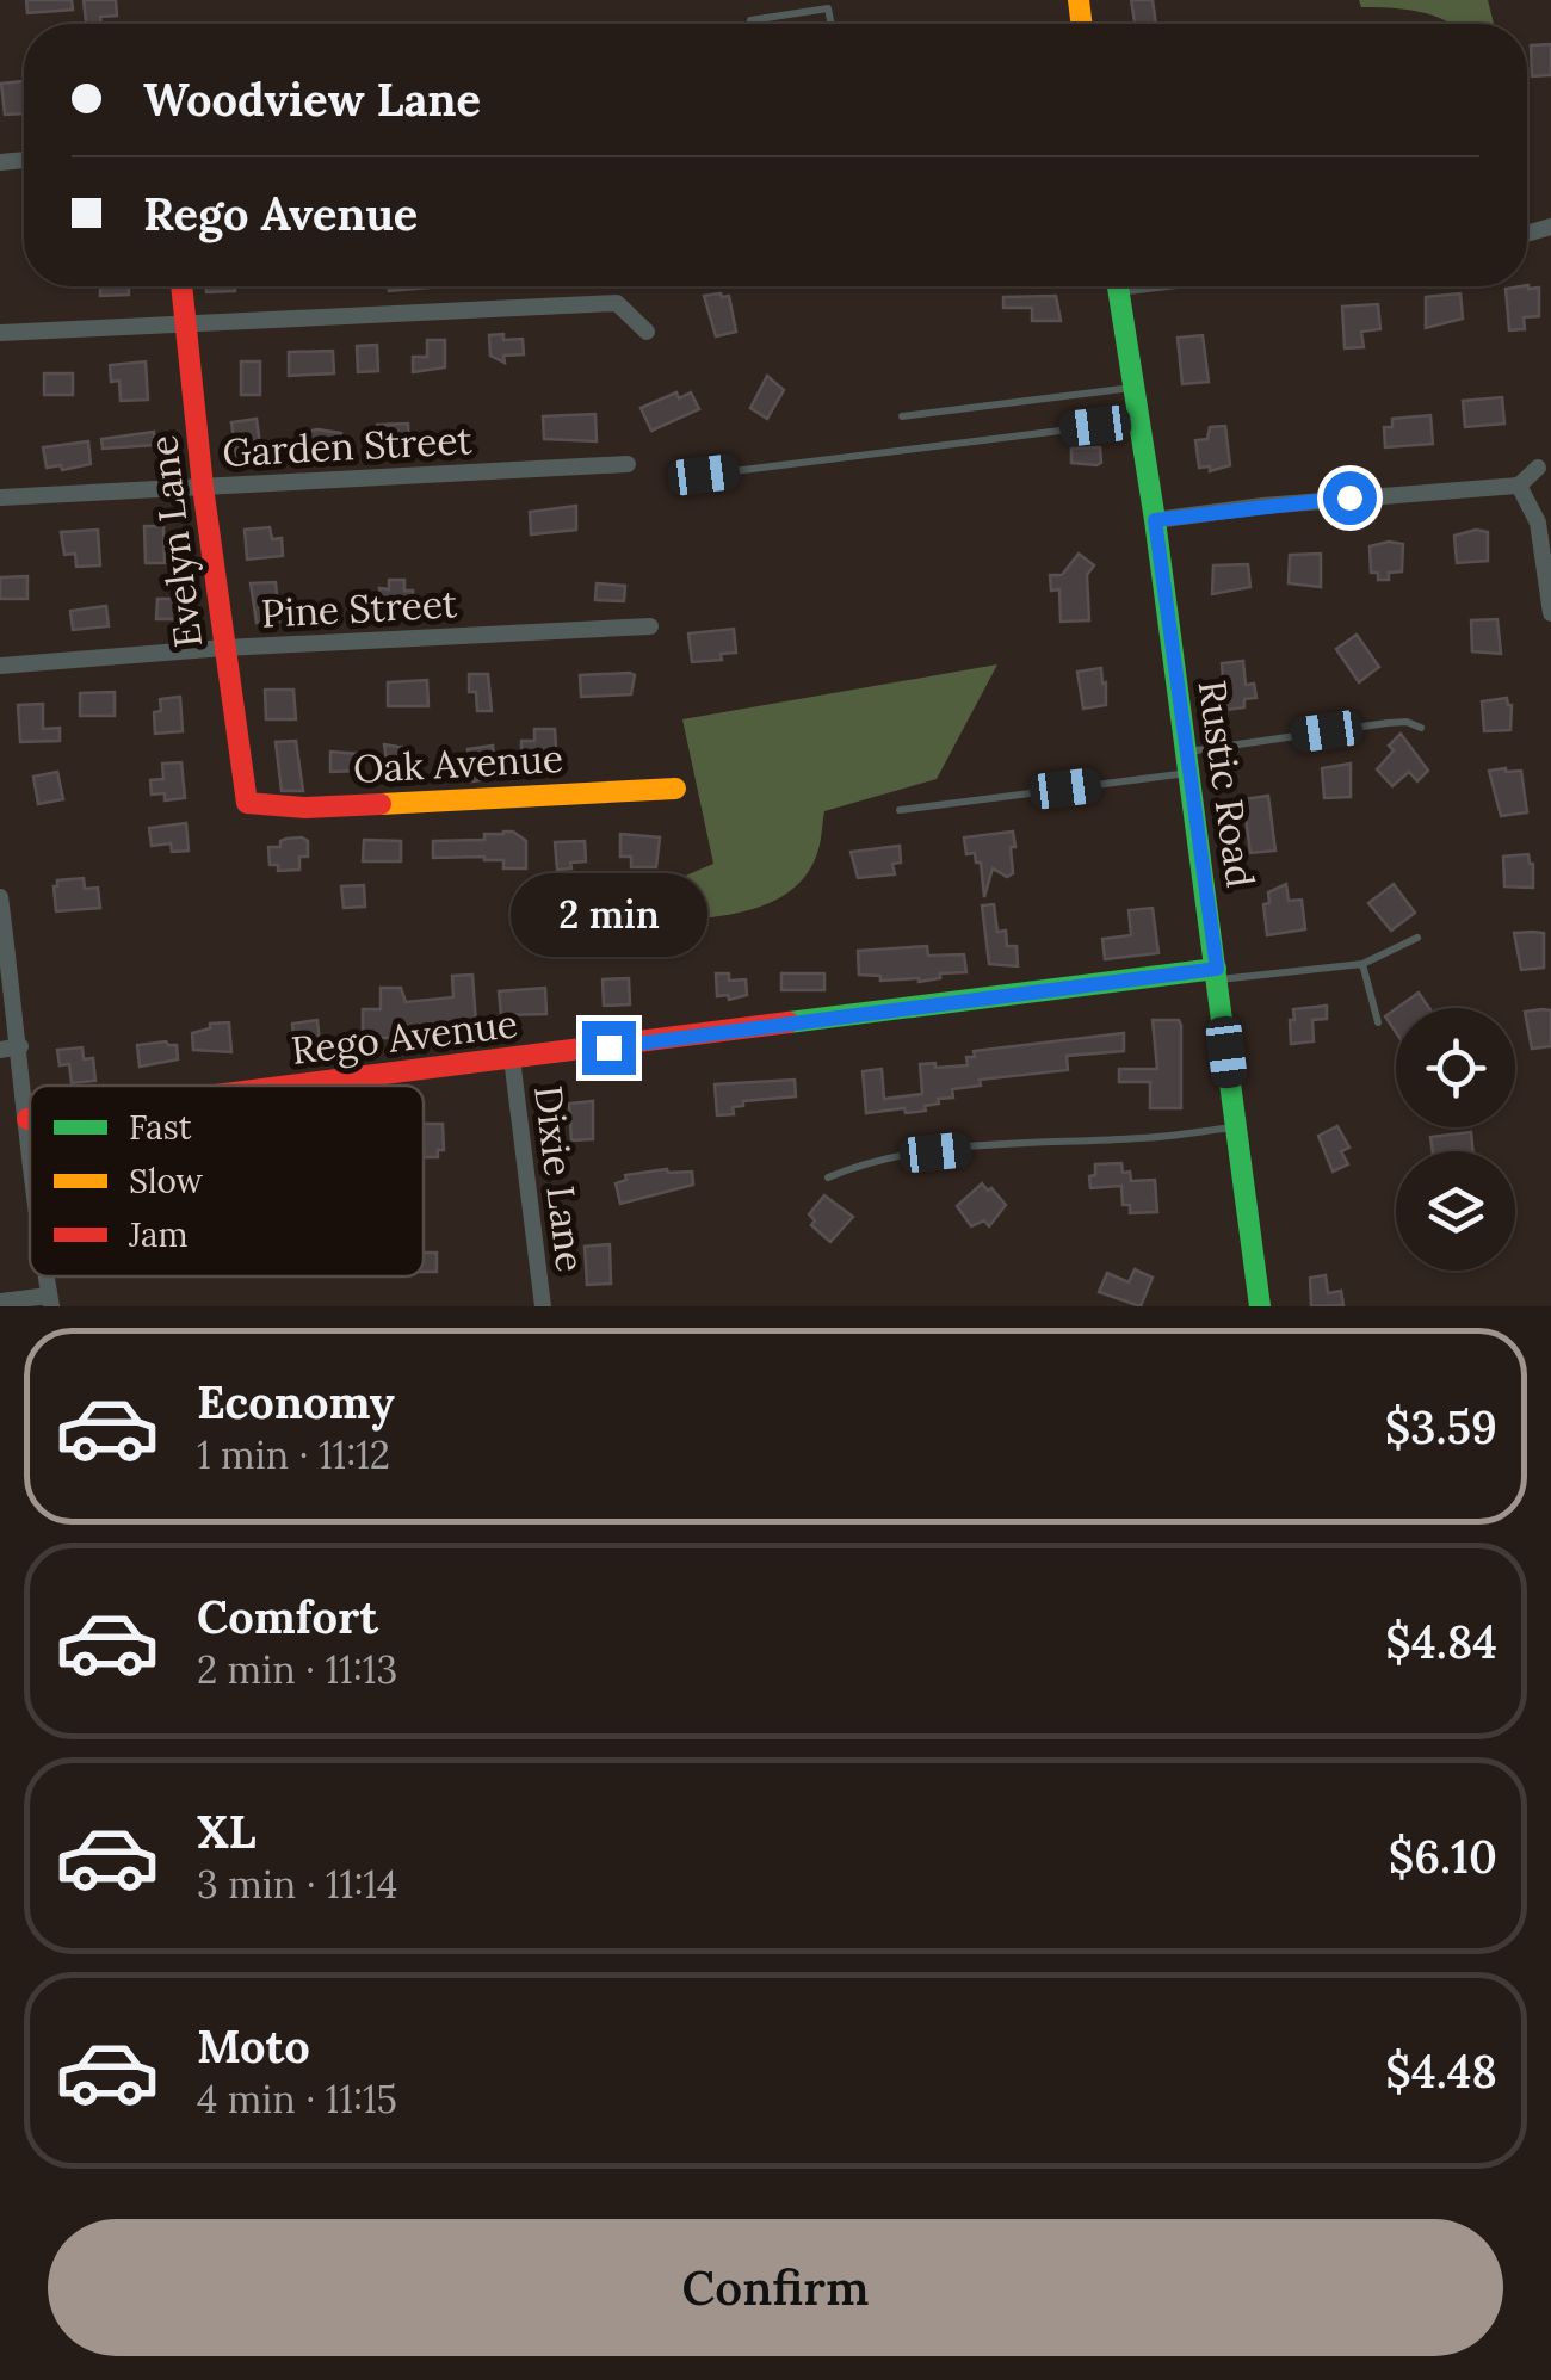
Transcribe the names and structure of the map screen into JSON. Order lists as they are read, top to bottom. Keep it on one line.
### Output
{"streets":{"street":["Garden Street","Evelyn Lane","Pine Street","Oak Avenue","Rustic Road","Rego Avenue","Dixie Lane"]},"crossings":[["Garden Street","Evelyn Lane"],["Evelyn Lane","Pine Street"],["Evelyn Lane","Oak Avenue"],["Rustic Road","Rego Avenue"],["Rego Avenue","Dixie Lane"]],"legend":["Fast","Slow","Jam"],"page":{"banner":["Woodview Lane","Rego Avenue"],"bubble":"2 min","list":[{"name":"Economy","note":"1 min · 11:12","value":"$3.59"},{"name":"Comfort","note":"2 min · 11:13","value":"$4.84"},{"name":"XL","note":"3 min · 11:14","value":"$6.10"},{"name":"Moto","note":"4 min · 11:15","value":"$4.48"}],"buttons":"Confirm"}}
